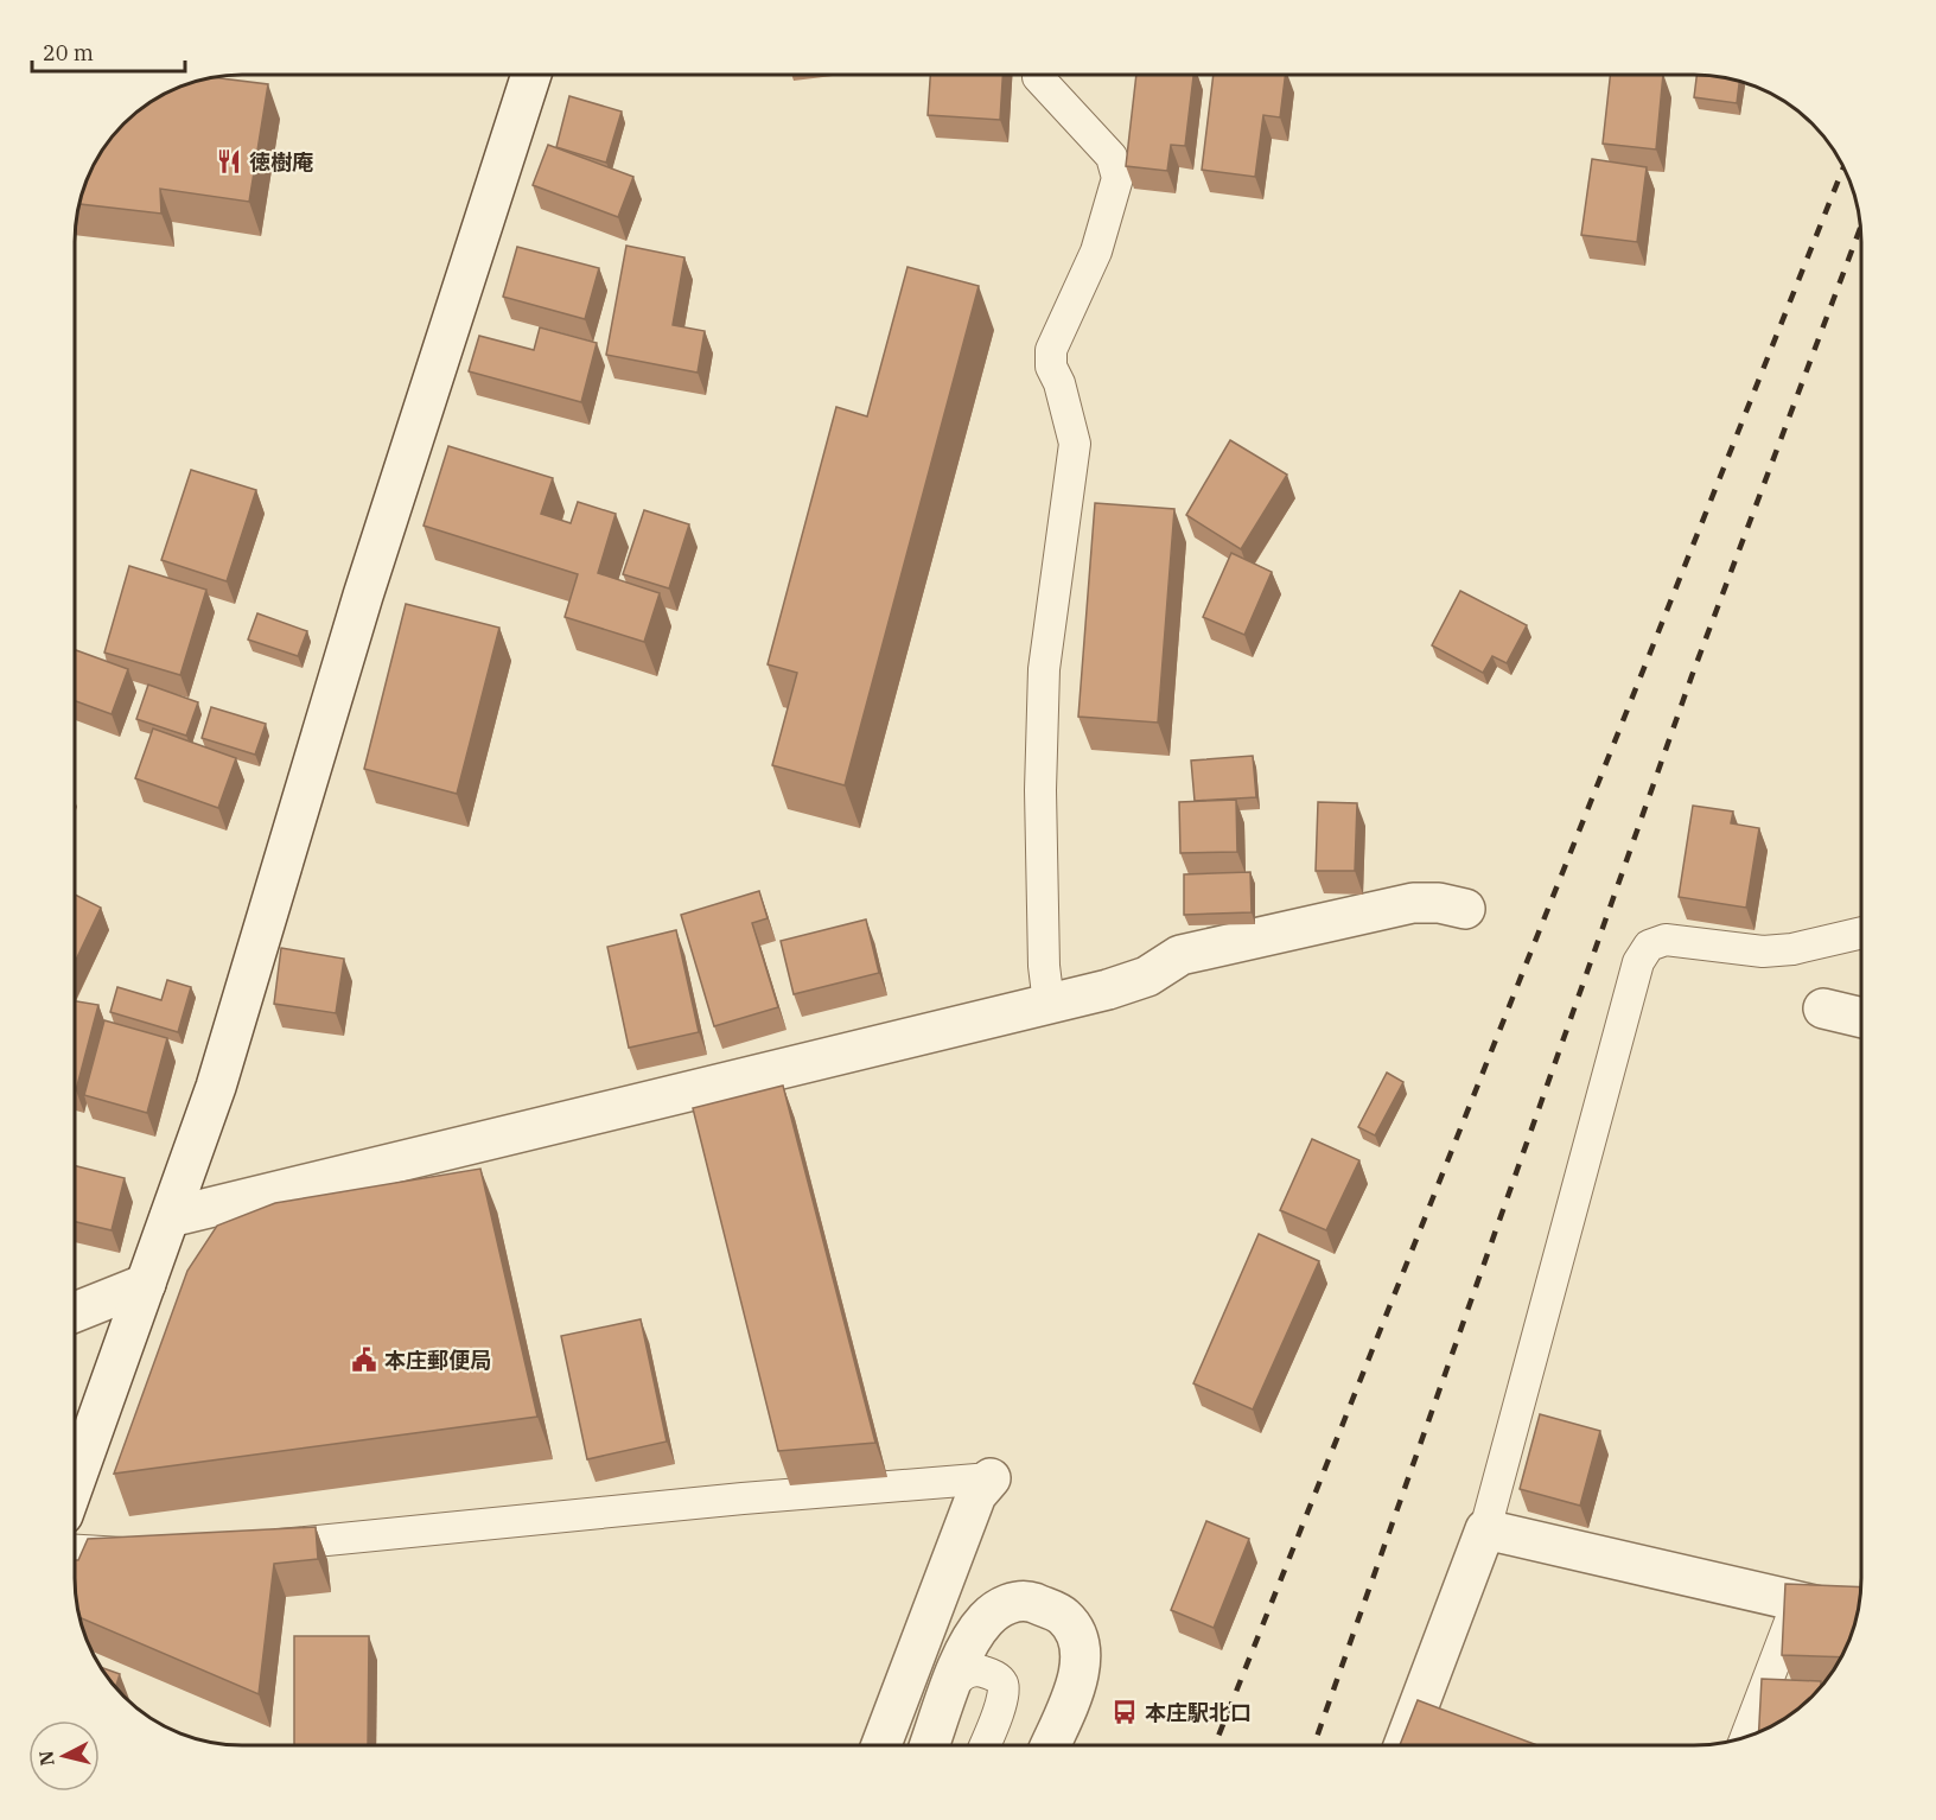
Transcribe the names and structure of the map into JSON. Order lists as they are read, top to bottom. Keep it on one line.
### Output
{"places":{"restaurant":["徳樹庵"],"public building":["本庄郵便局"],"bus stop":["本庄駅北口"]},"scale_bar":"20 m","north":"left"}
